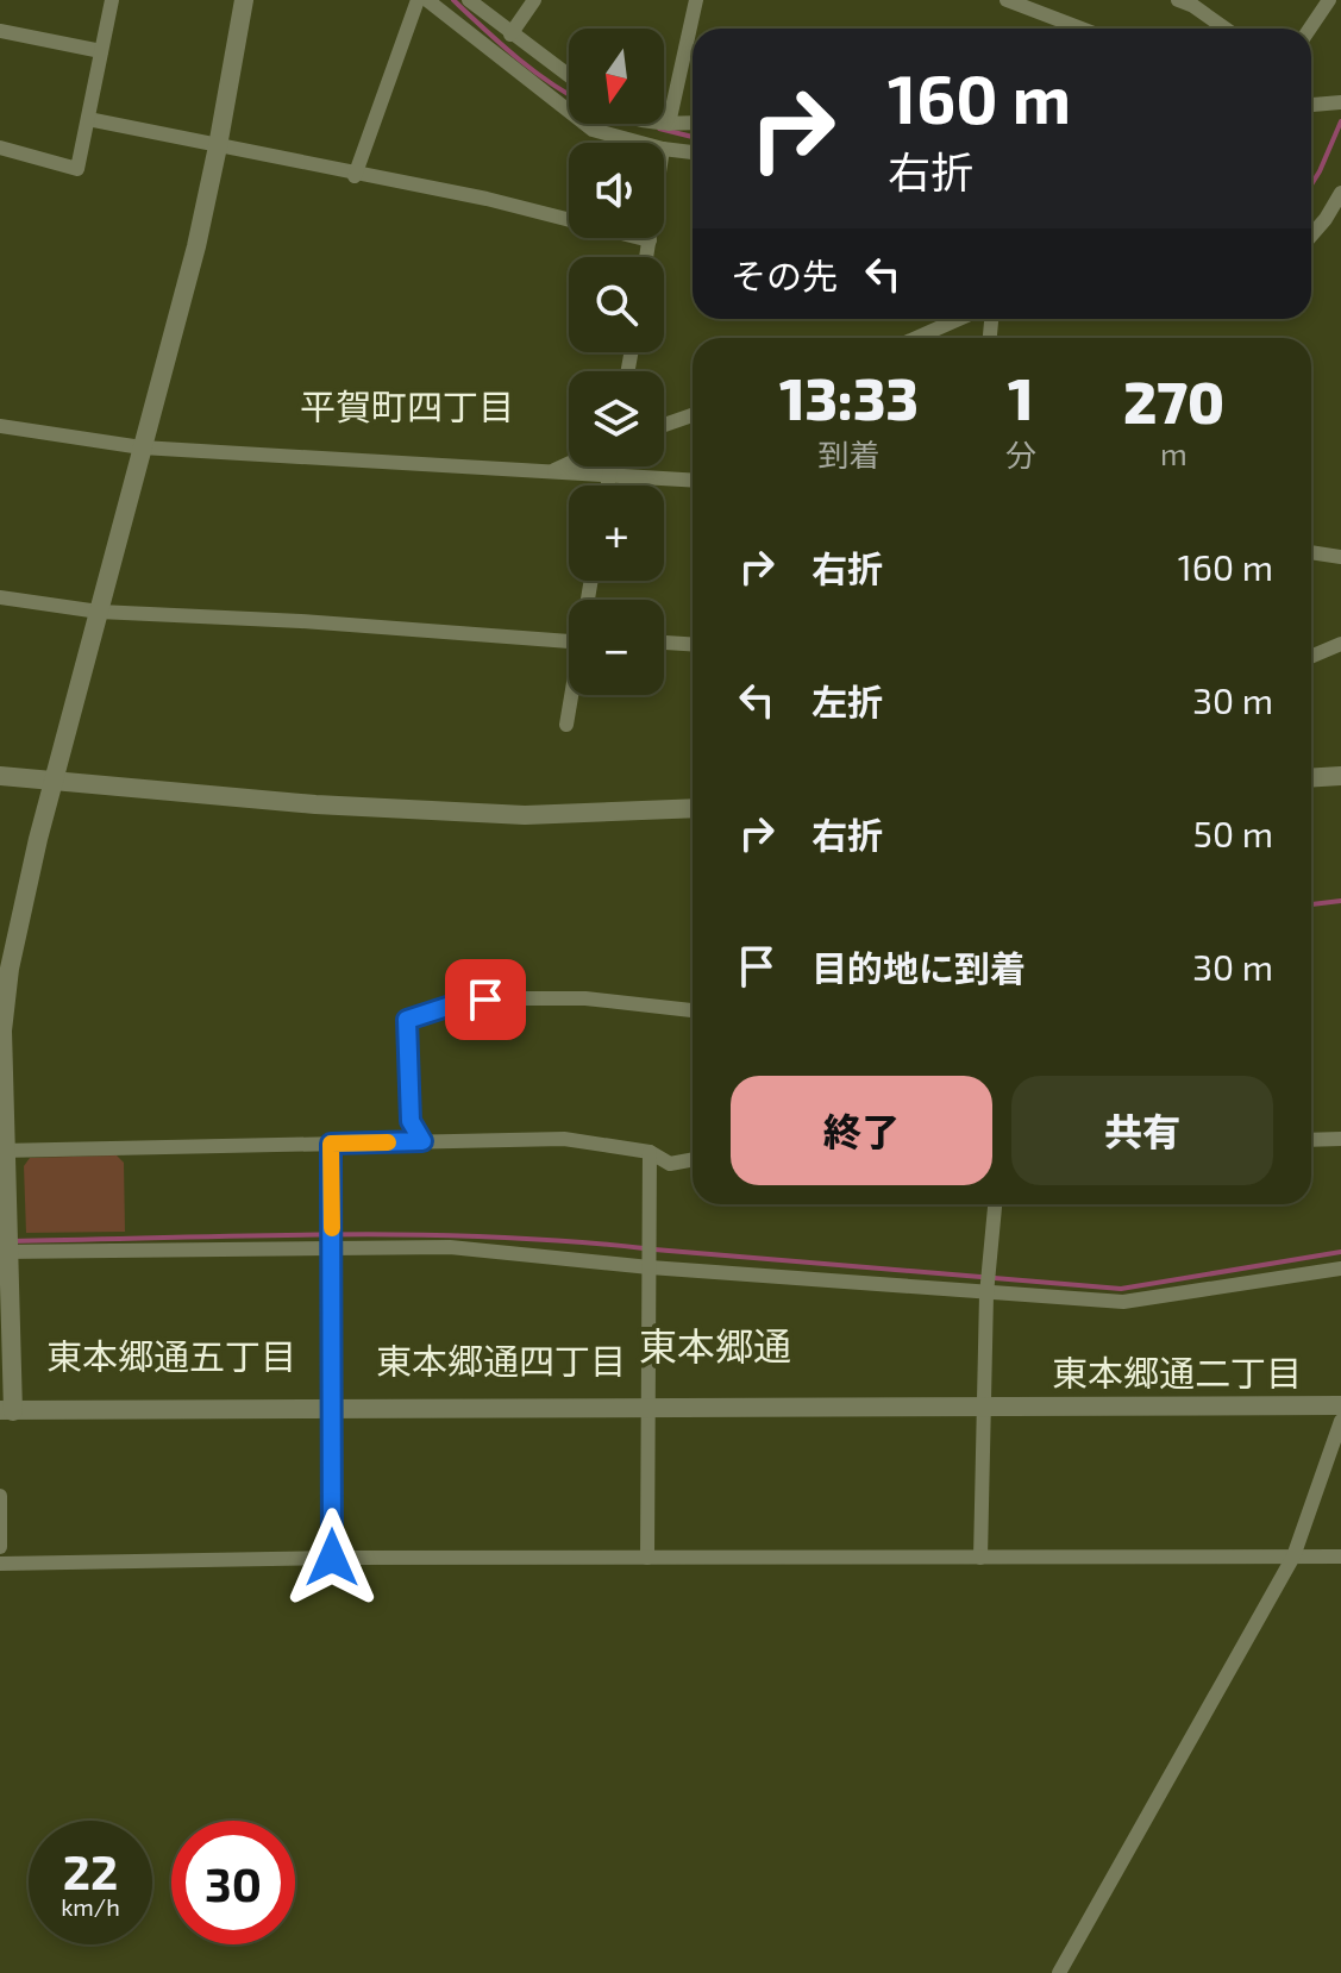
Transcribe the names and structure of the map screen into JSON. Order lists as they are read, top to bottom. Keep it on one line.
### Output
{"districts":["平賀町四丁目","東本郷通","東本郷通五丁目","東本郷通四丁目","東本郷通二丁目"],"north":"bottom","page":{"map_buttons":["+","−"],"turn":["160 m","右折"],"then":"その先","eta":["13:33","到着","1","分","270","m"],"list":[{"name":"右折","value":"160 m"},{"name":"左折","value":"30 m"},{"name":"右折","value":"50 m"},{"name":"目的地に到着","value":"30 m"}],"buttons":["終了","共有"],"speed":"22 km/h","limit":"30"}}
